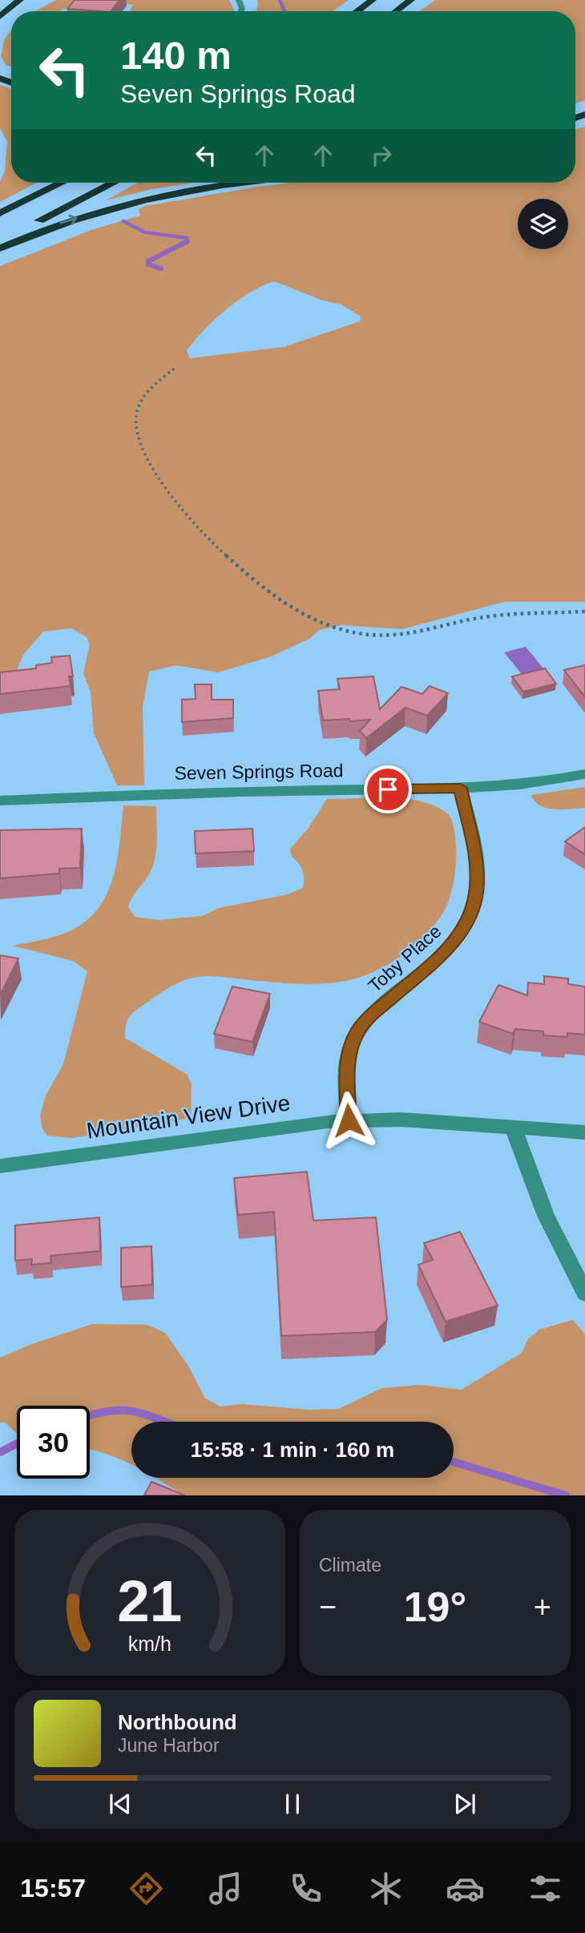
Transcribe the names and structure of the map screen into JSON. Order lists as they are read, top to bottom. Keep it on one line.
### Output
{"streets":{"street":["Seven Springs Road","Toby Place","Mountain View Drive"]},"crossings":[["Seven Springs Road","Toby Place"],["Toby Place","Mountain View Drive"]],"page":{"turn":["140 m","Seven Springs Road"],"limit":"30","trip":"15:58 · 1 min · 160 m","tile":"Climate","heat":["−","19°","+"],"song":["Northbound","June Harbor"],"tabs":"15:57","gauge":["21","km/h"]}}
